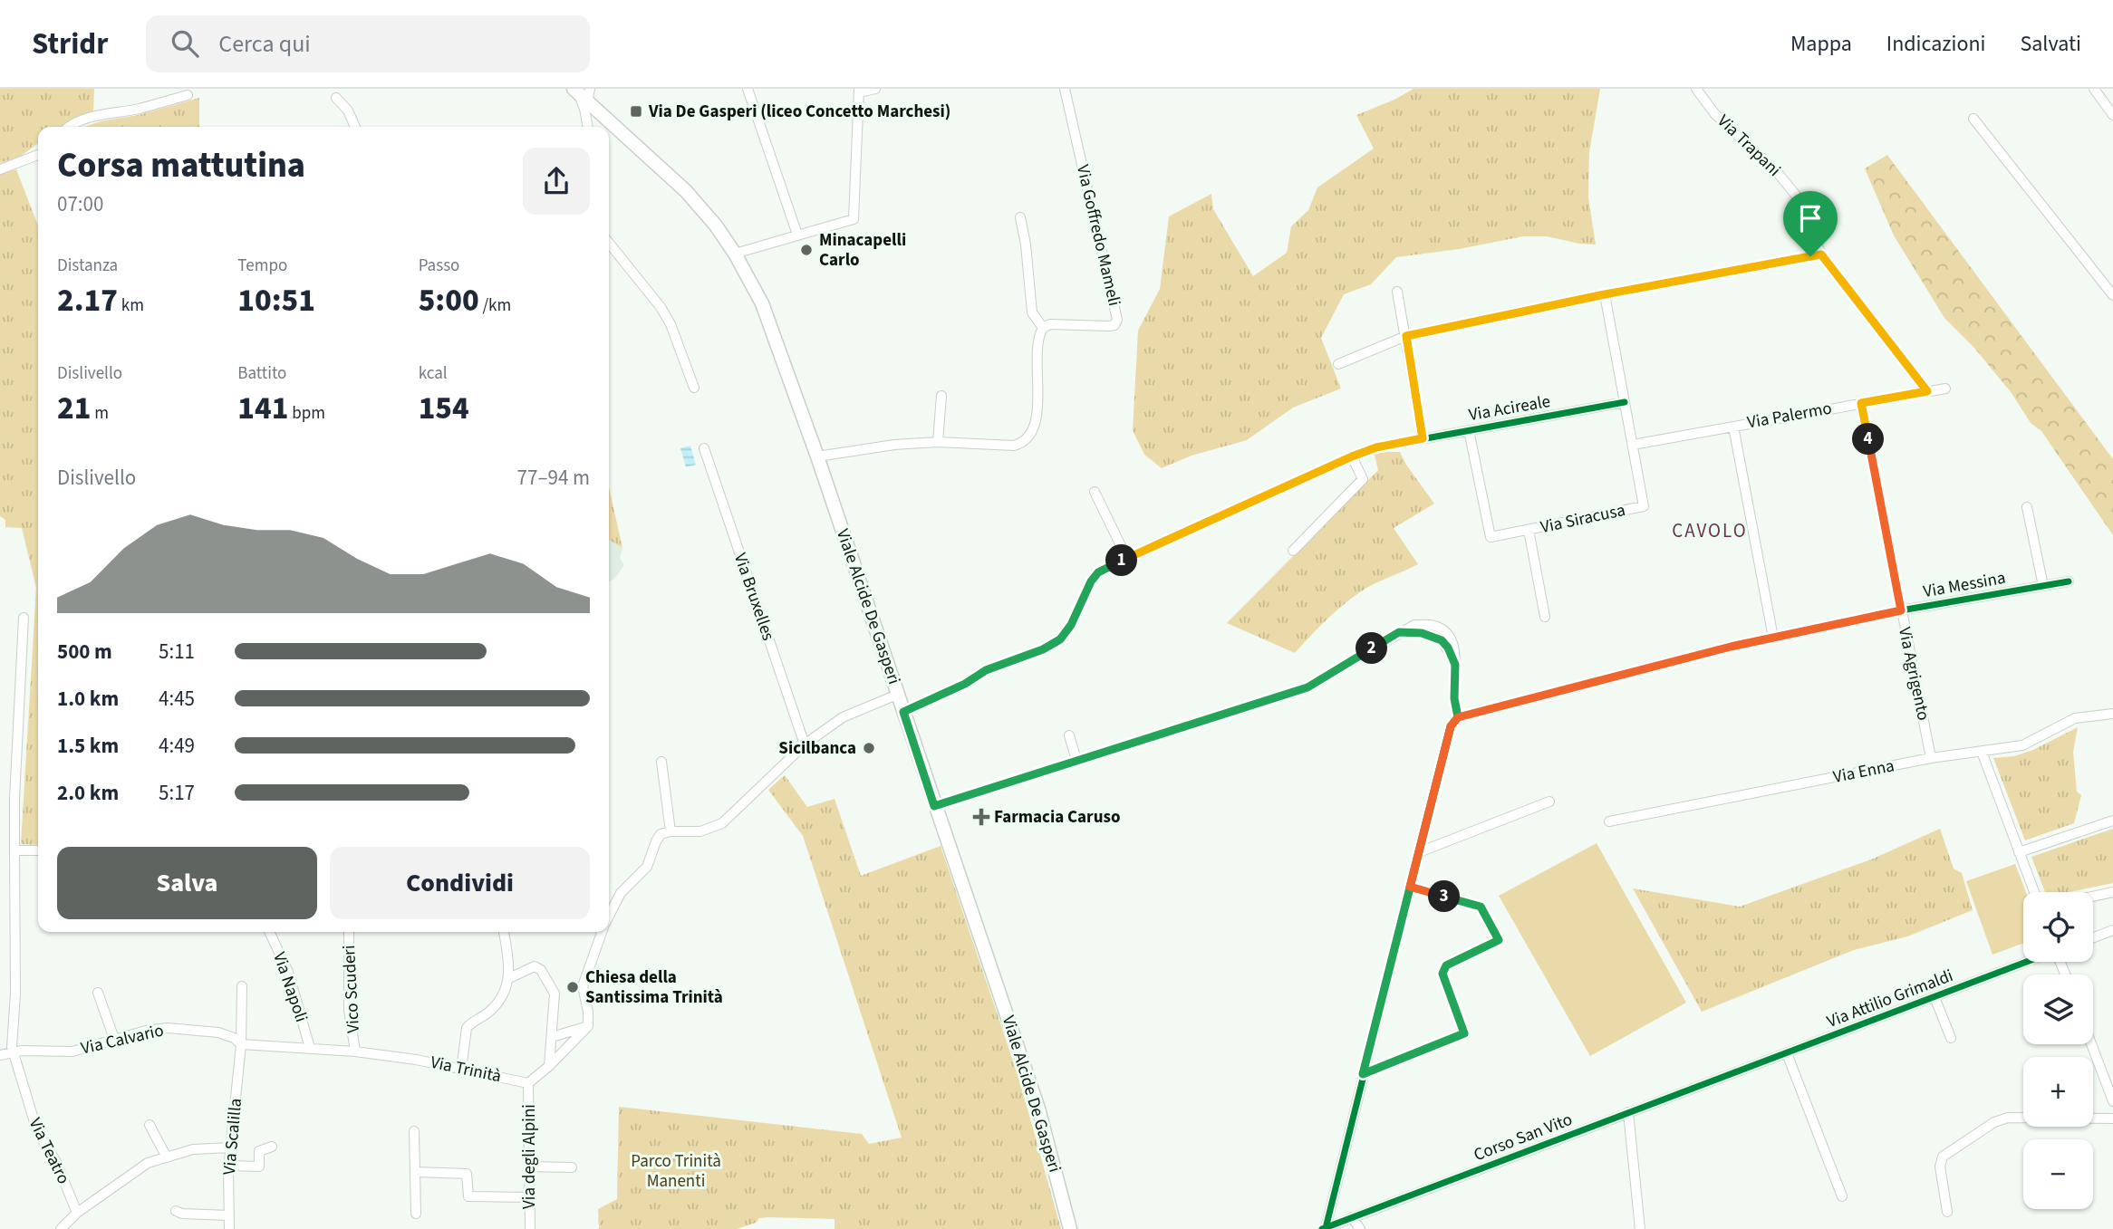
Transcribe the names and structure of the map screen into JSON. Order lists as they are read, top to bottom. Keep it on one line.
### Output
{"streets":{"main road":["Viale Alcide De Gasperi"],"street":["Via Trapani","Via Goffredo Mameli","Via Acireale","Via Palermo","Via Siracusa","Via Messina","Via Bruxelles","Via Agrigento","Via Enna","Via Napoli","Vico Scuderi","Via Attilio Grimaldi","Via Calvario","Via Trinità","Via Scalilla","Corso San Vito","Via Teatro","Via degli Alpini"]},"crossings":[["Via Trapani","Via Palermo"],["Via Acireale","Via Siracusa"],["Via Acireale","Viale Alcide De Gasperi"],["Via Palermo","Via Siracusa"],["Via Palermo","Via Agrigento"],["Via Messina","Via Agrigento"],["Via Agrigento","Via Enna"],["Via Napoli","Via Trinità"],["Vico Scuderi","Via Trinità"],["Via Attilio Grimaldi","Corso San Vito"],["Via Calvario","Via Trinità"],["Via Calvario","Via Scalilla"],["Via Calvario","Via Teatro"],["Via Trinità","Via Scalilla"],["Via Trinità","Via degli Alpini"]],"districts":["CAVOLO"],"parks":["Parco Trinità Manenti"],"places":{"transit":["Via De Gasperi (liceo Concetto Marchesi)"],"other":["Minacapelli Carlo","Sicilbanca","Chiesa della Santissima Trinità"],"health":["Farmacia Caruso"]},"page":{"header":"Stridr","search":"Cerca qui","nav":["Mappa","Indicazioni","Salvati"],"heading":["Corsa mattutina","07:00"],"stats":[["Distanza","2.17 km"],["Tempo","10:51"],["Passo","5:00 /km"],["Dislivello","21 m"],["Battito","141 bpm"],["kcal","154"]],"pins":["4","1","2","3"],"chart":["Dislivello","77–94 m"],"list":[{"name":"500 m","note":"5:11"},{"name":"1.0 km","note":"4:45"},{"name":"1.5 km","note":"4:49"},{"name":"2.0 km","note":"5:17"}],"buttons":["Salva","Condividi"],"map_buttons":["+","−"]}}
